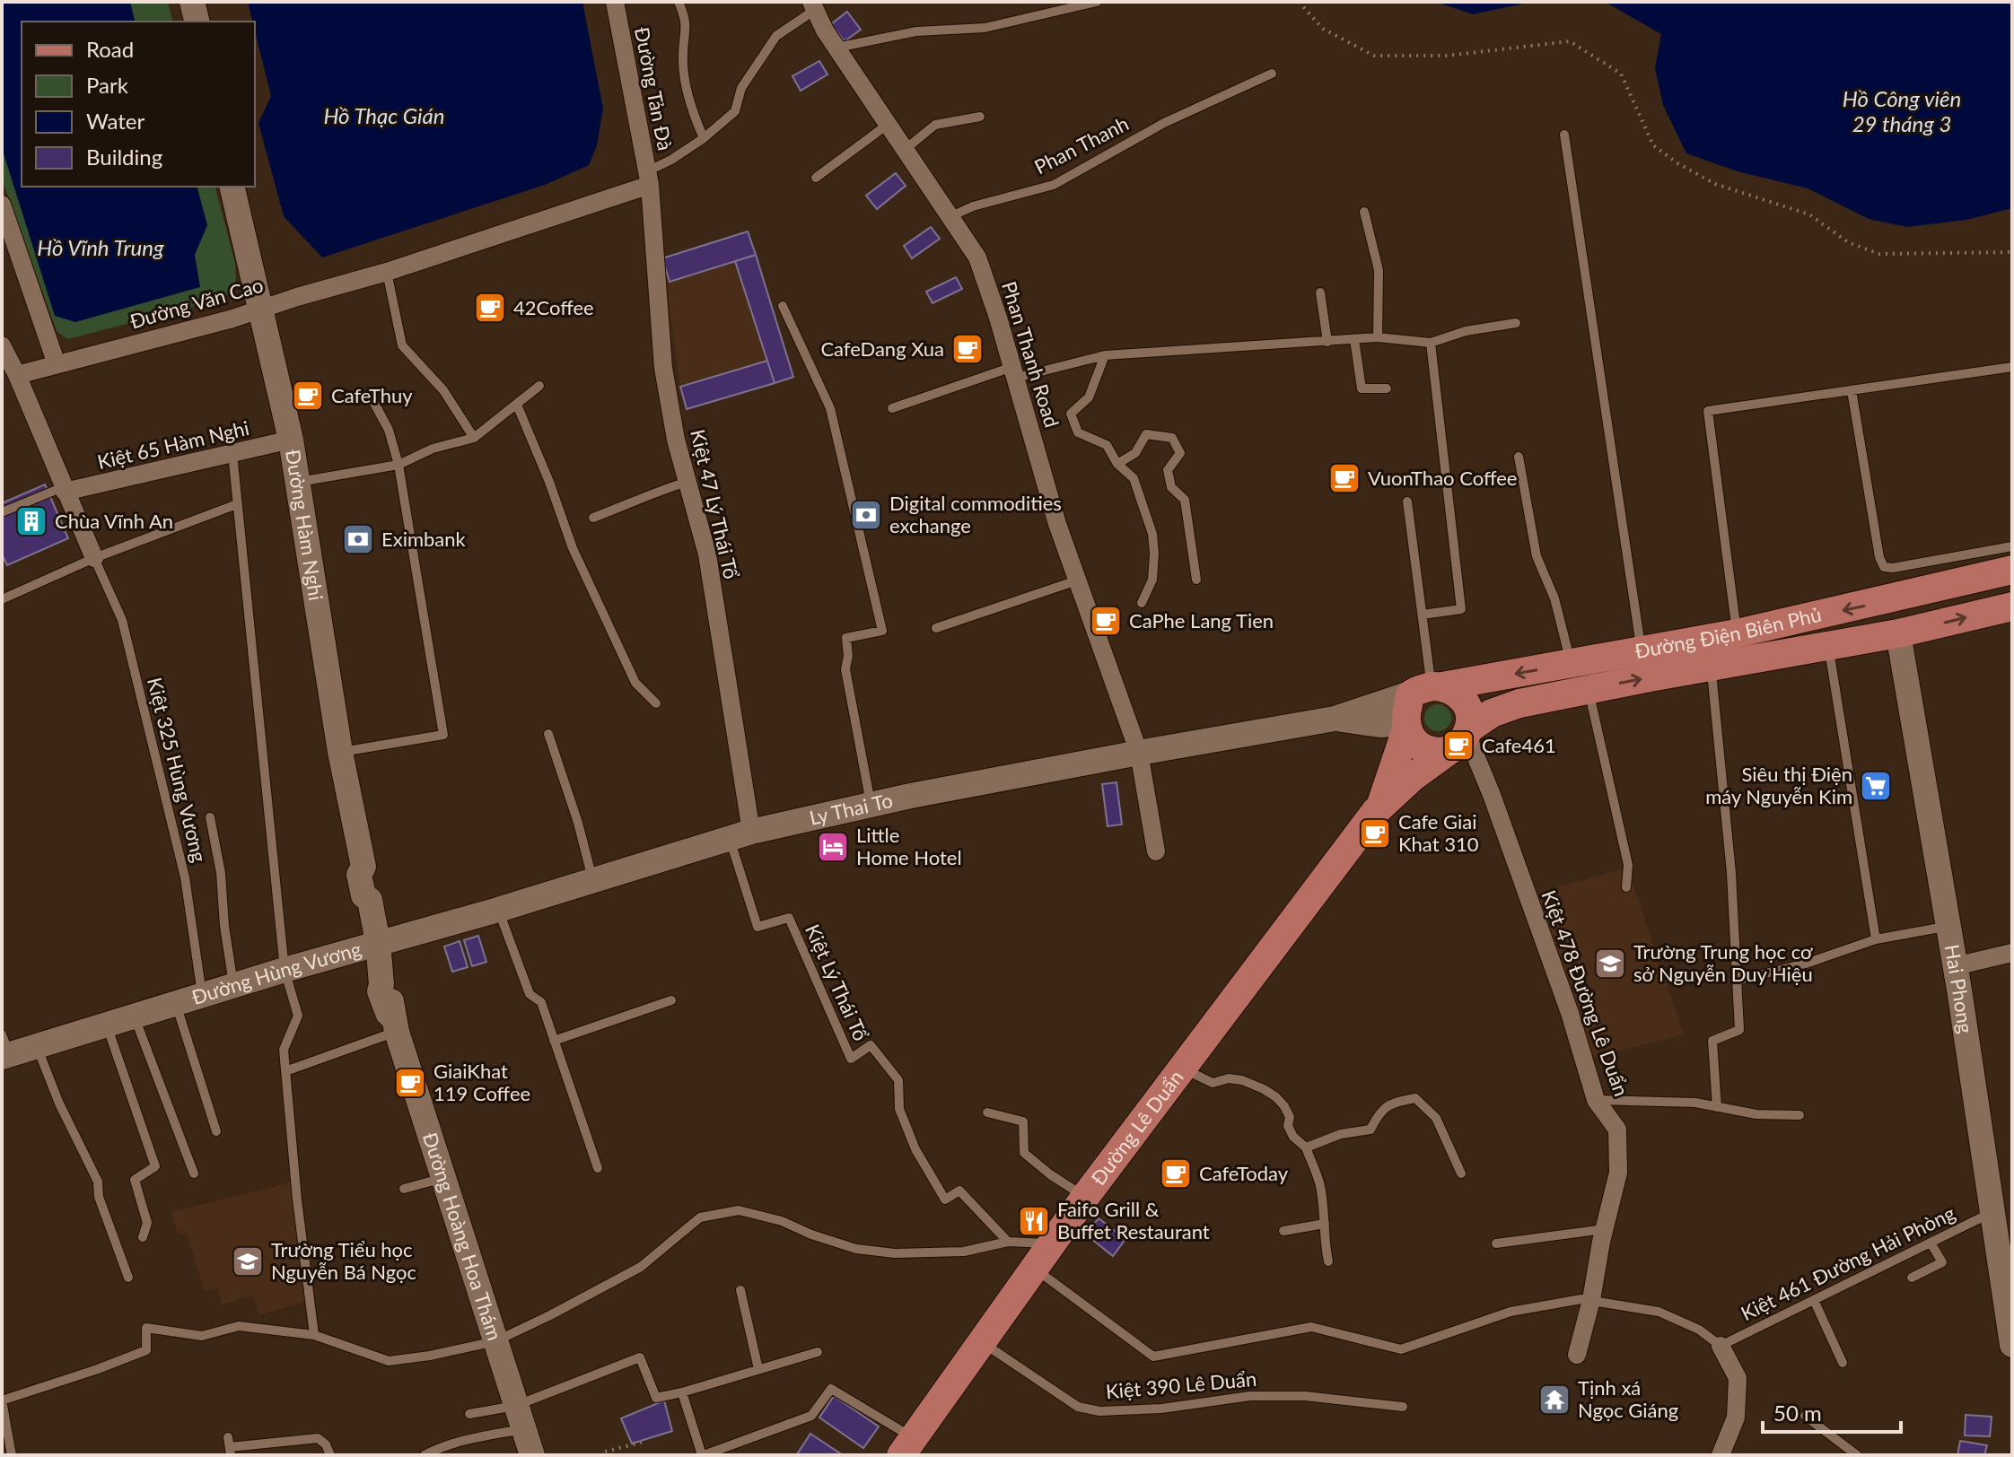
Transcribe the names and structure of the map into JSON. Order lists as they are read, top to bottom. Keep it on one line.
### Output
{"streets":{"main road":["Đường Điện Biên Phủ","Đường Lê Duẩn"],"street":["Đường Tản Đà","Đường Văn Cao","Phan Thanh Road","Kiệt 65 Hàm Nghi","Kiệt 47 Lý Thái Tổ","Đường Hàm Nghi","Ly Thai To","Đường Hùng Vương","Hai Phong","Kiệt 478 Đường Lê Duẩn","Đường Hoàng Hoa Thám"],"lane":["Phan Thanh","Kiệt 325 Hùng Vương","Kiệt Lý Thái Tổ","Kiệt 461 Đường Hải Phòng","Kiệt 390 Lê Duẩn"]},"crossings":[["Đường Tản Đà","Đường Văn Cao"],["Đường Tản Đà","Kiệt 47 Lý Thái Tổ"],["Phan Thanh","Phan Thanh Road"],["Đường Văn Cao","Kiệt 47 Lý Thái Tổ"],["Đường Văn Cao","Đường Hàm Nghi"],["Phan Thanh Road","Ly Thai To"],["Kiệt 65 Hàm Nghi","Đường Hàm Nghi"],["Kiệt 47 Lý Thái Tổ","Ly Thai To"],["Kiệt 47 Lý Thái Tổ","Kiệt Lý Thái Tổ"],["Đường Hàm Nghi","Ly Thai To"],["Đường Hàm Nghi","Đường Hùng Vương"],["Đường Hàm Nghi","Đường Hoàng Hoa Thám"],["Đường Điện Biên Phủ","Hai Phong"],["Đường Điện Biên Phủ","Kiệt 478 Đường Lê Duẩn"],["Đường Điện Biên Phủ","Đường Lê Duẩn"],["Kiệt 325 Hùng Vương","Đường Hùng Vương"],["Ly Thai To","Đường Hùng Vương"],["Ly Thai To","Kiệt Lý Thái Tổ"],["Ly Thai To","Đường Hoàng Hoa Thám"],["Đường Hùng Vương","Đường Hoàng Hoa Thám"],["Hai Phong","Kiệt 461 Đường Hải Phòng"],["Kiệt 478 Đường Lê Duẩn","Đường Lê Duẩn"],["Đường Lê Duẩn","Kiệt 390 Lê Duẩn"]],"water":["Hồ Công viên 29 tháng 3","Hồ Thạc Gián","Hồ Vĩnh Trung"],"places":{"cafe":["42Coffee","CafeDang Xua","CafeThuy","VuonThao Coffee","CaPhe Lang Tien","Cafe461","Cafe Giai Khat 310","GiaiKhat 119 Coffee","CafeToday"],"bank":["Digital commodities exchange","Eximbank"],"building":["Chùa Vĩnh An"],"supermarket":["Siêu thị Điện máy Nguyễn Kim"],"hotel":["Little Home Hotel"],"school or university":["Trường Trung học cơ sở Nguyễn Duy Hiệu","Trường Tiểu học Nguyễn Bá Ngọc"],"restaurant":["Faifo Grill & Buffet Restaurant"],"temple":["Tịnh xá Ngọc Giáng"]},"legend":["Road","Park","Water","Building"],"scale_bar":"50 m"}
